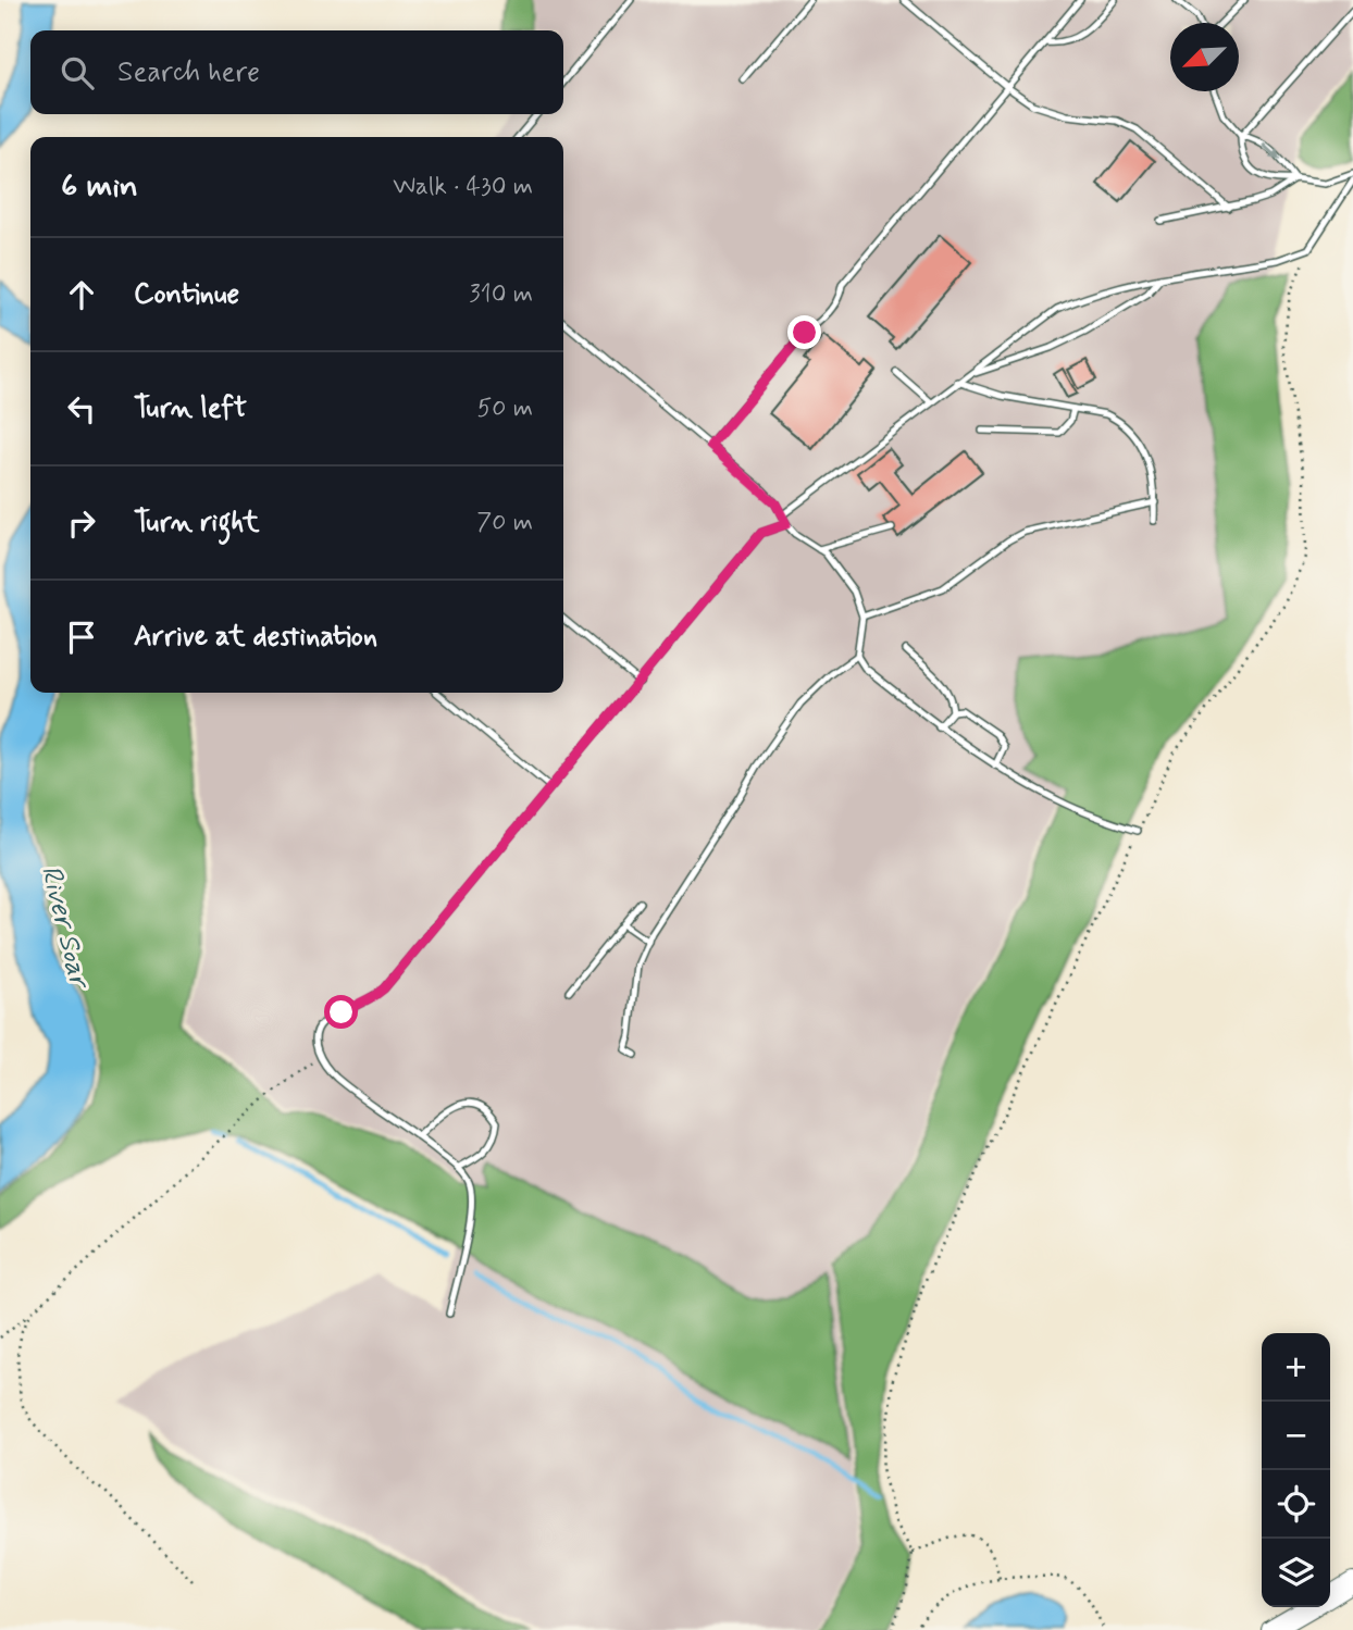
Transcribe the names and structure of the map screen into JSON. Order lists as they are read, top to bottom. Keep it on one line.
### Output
{"water":["River Soar"],"north":"bottom left","page":{"search":"Search here","heading":["6 min","Walk · 430 m"],"list":[["Continue","310 m"],["Turn left","50 m"],["Turn right","70 m"],"Arrive at destination"],"map_buttons":["+","−"]}}
